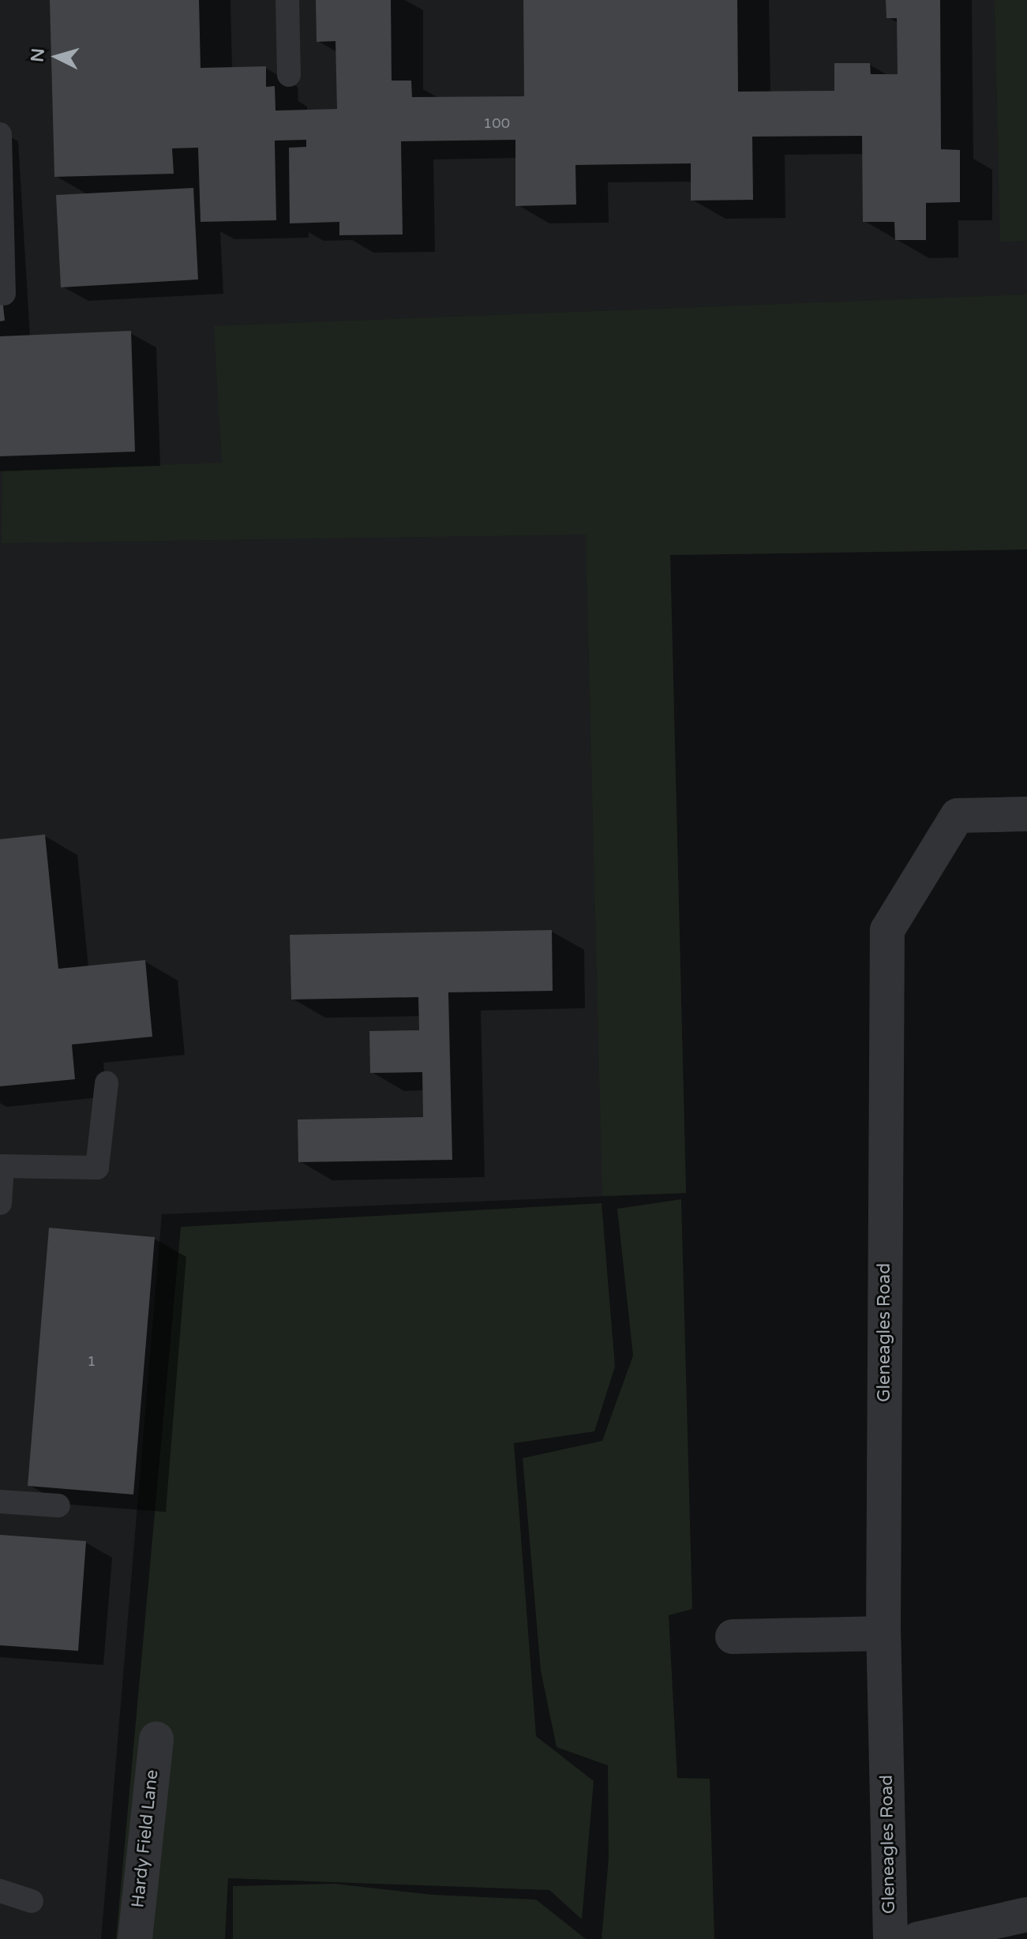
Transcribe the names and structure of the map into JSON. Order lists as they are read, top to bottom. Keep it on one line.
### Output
{"streets":{"street":["Gleneagles Road","Hardy Field Lane"]},"house_numbers":["100","1"],"north":"left"}
